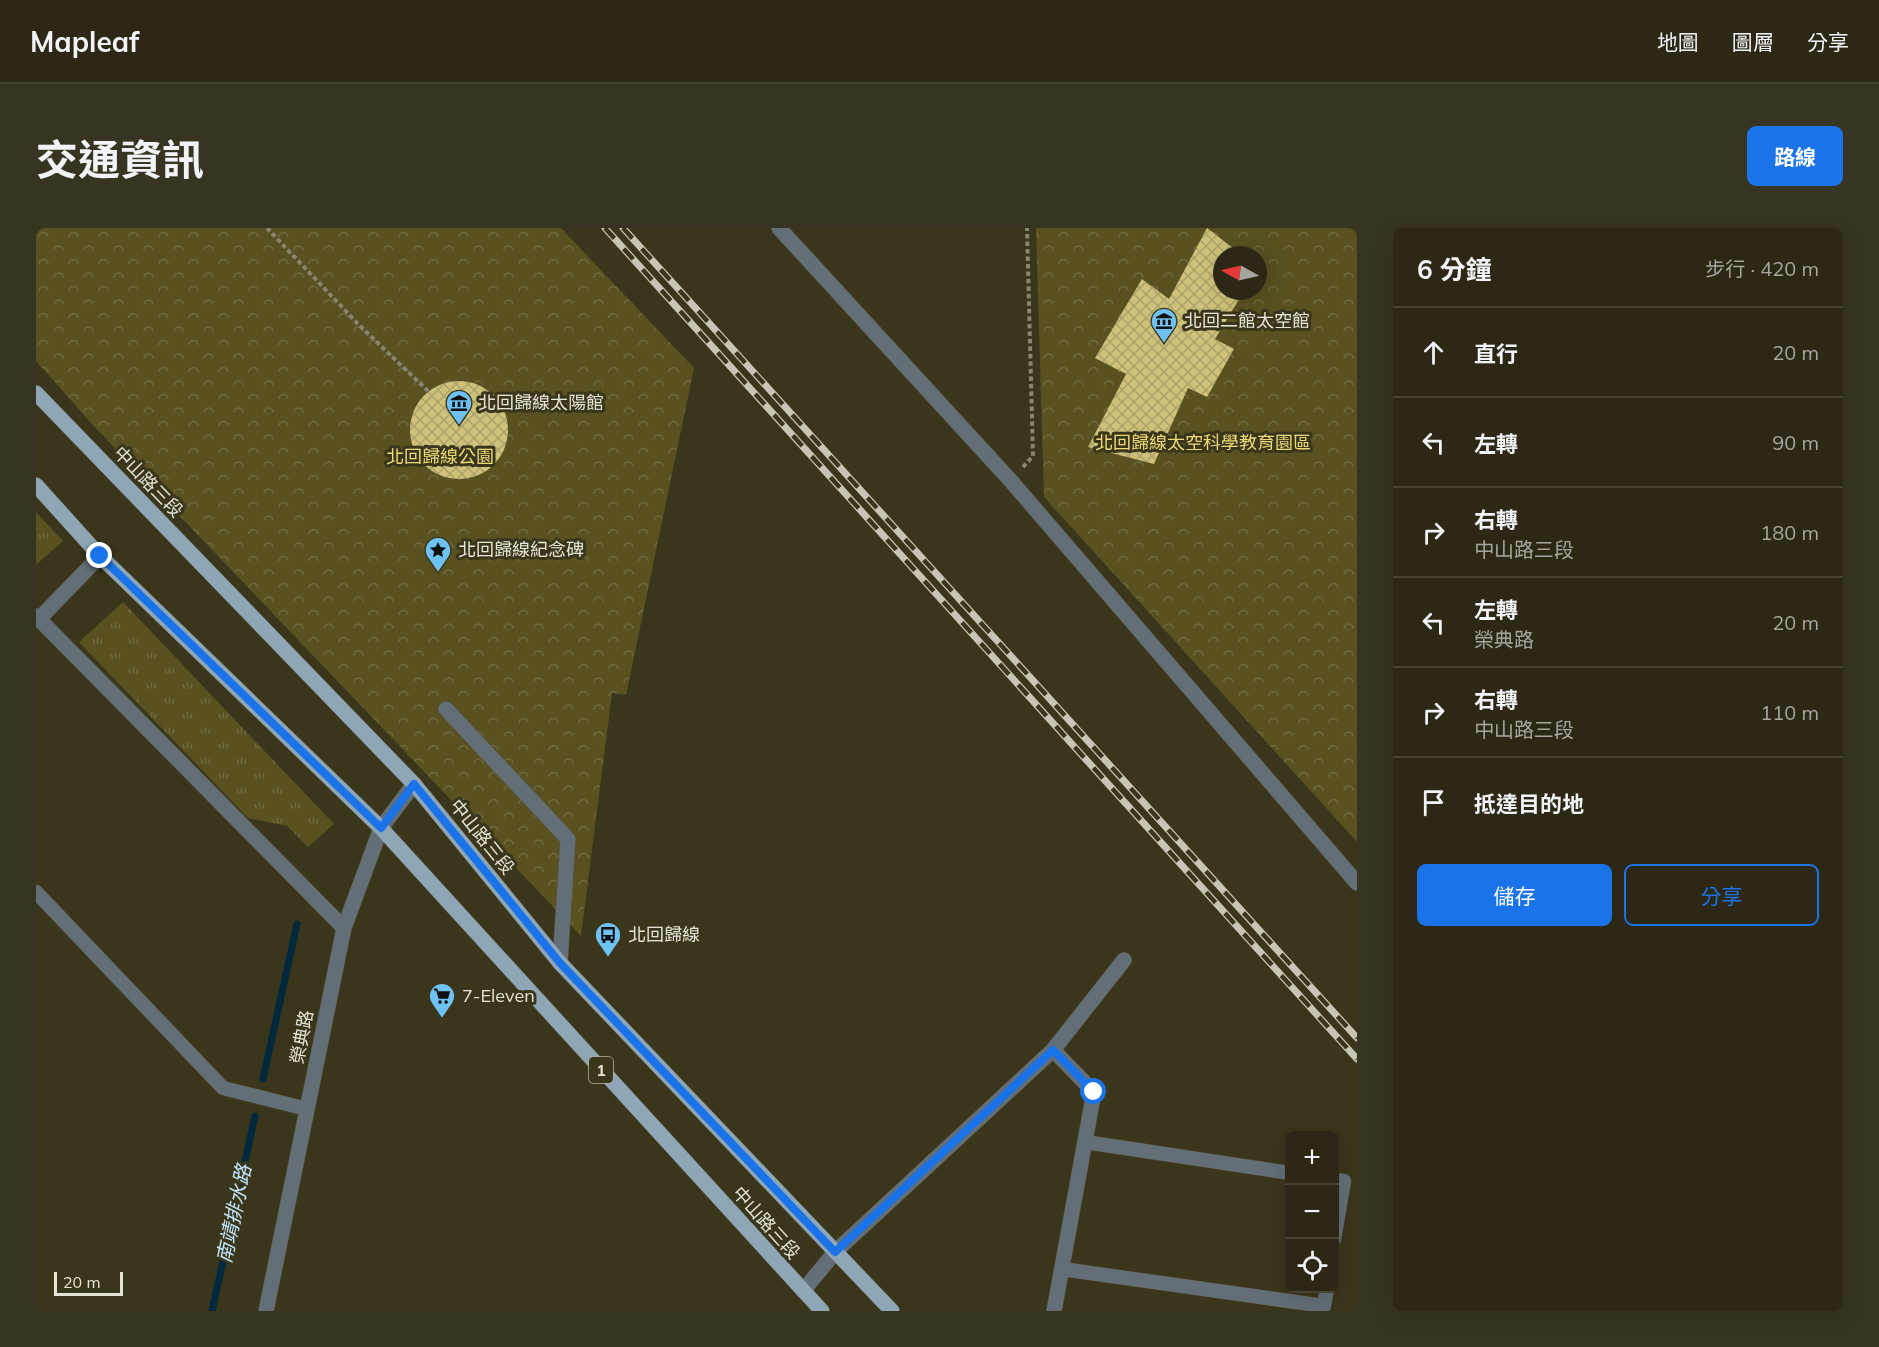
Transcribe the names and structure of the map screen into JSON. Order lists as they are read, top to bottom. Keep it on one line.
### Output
{"streets":{"main road":["中山路三段","1"],"street":["榮典路"]},"crossings":[["中山路三段","榮典路"]],"water":["南靖排水路"],"parks":["北回歸線太空科學教育園區","北回歸線公園"],"places":{"museum":["北回二館太空館","北回歸線太陽館"],"place":["北回歸線紀念碑"],"bus stop":["北回歸線"],"supermarket":["7-Eleven"]},"scale_bar":"20 m","north":"left","page":{"header":"Mapleaf","nav":["地圖","圖層","分享"],"title":"交通資訊","buttons":["路線",["儲存","分享"]],"heading":["6 分鐘","步行 · 420 m"],"list":[["直行","20 m"],["左轉","90 m"],["右轉","中山路三段","180 m"],["左轉","榮典路","20 m"],["右轉","中山路三段","110 m"],"抵達目的地"],"map_buttons":["+","−"],"scale":"20 m"}}
